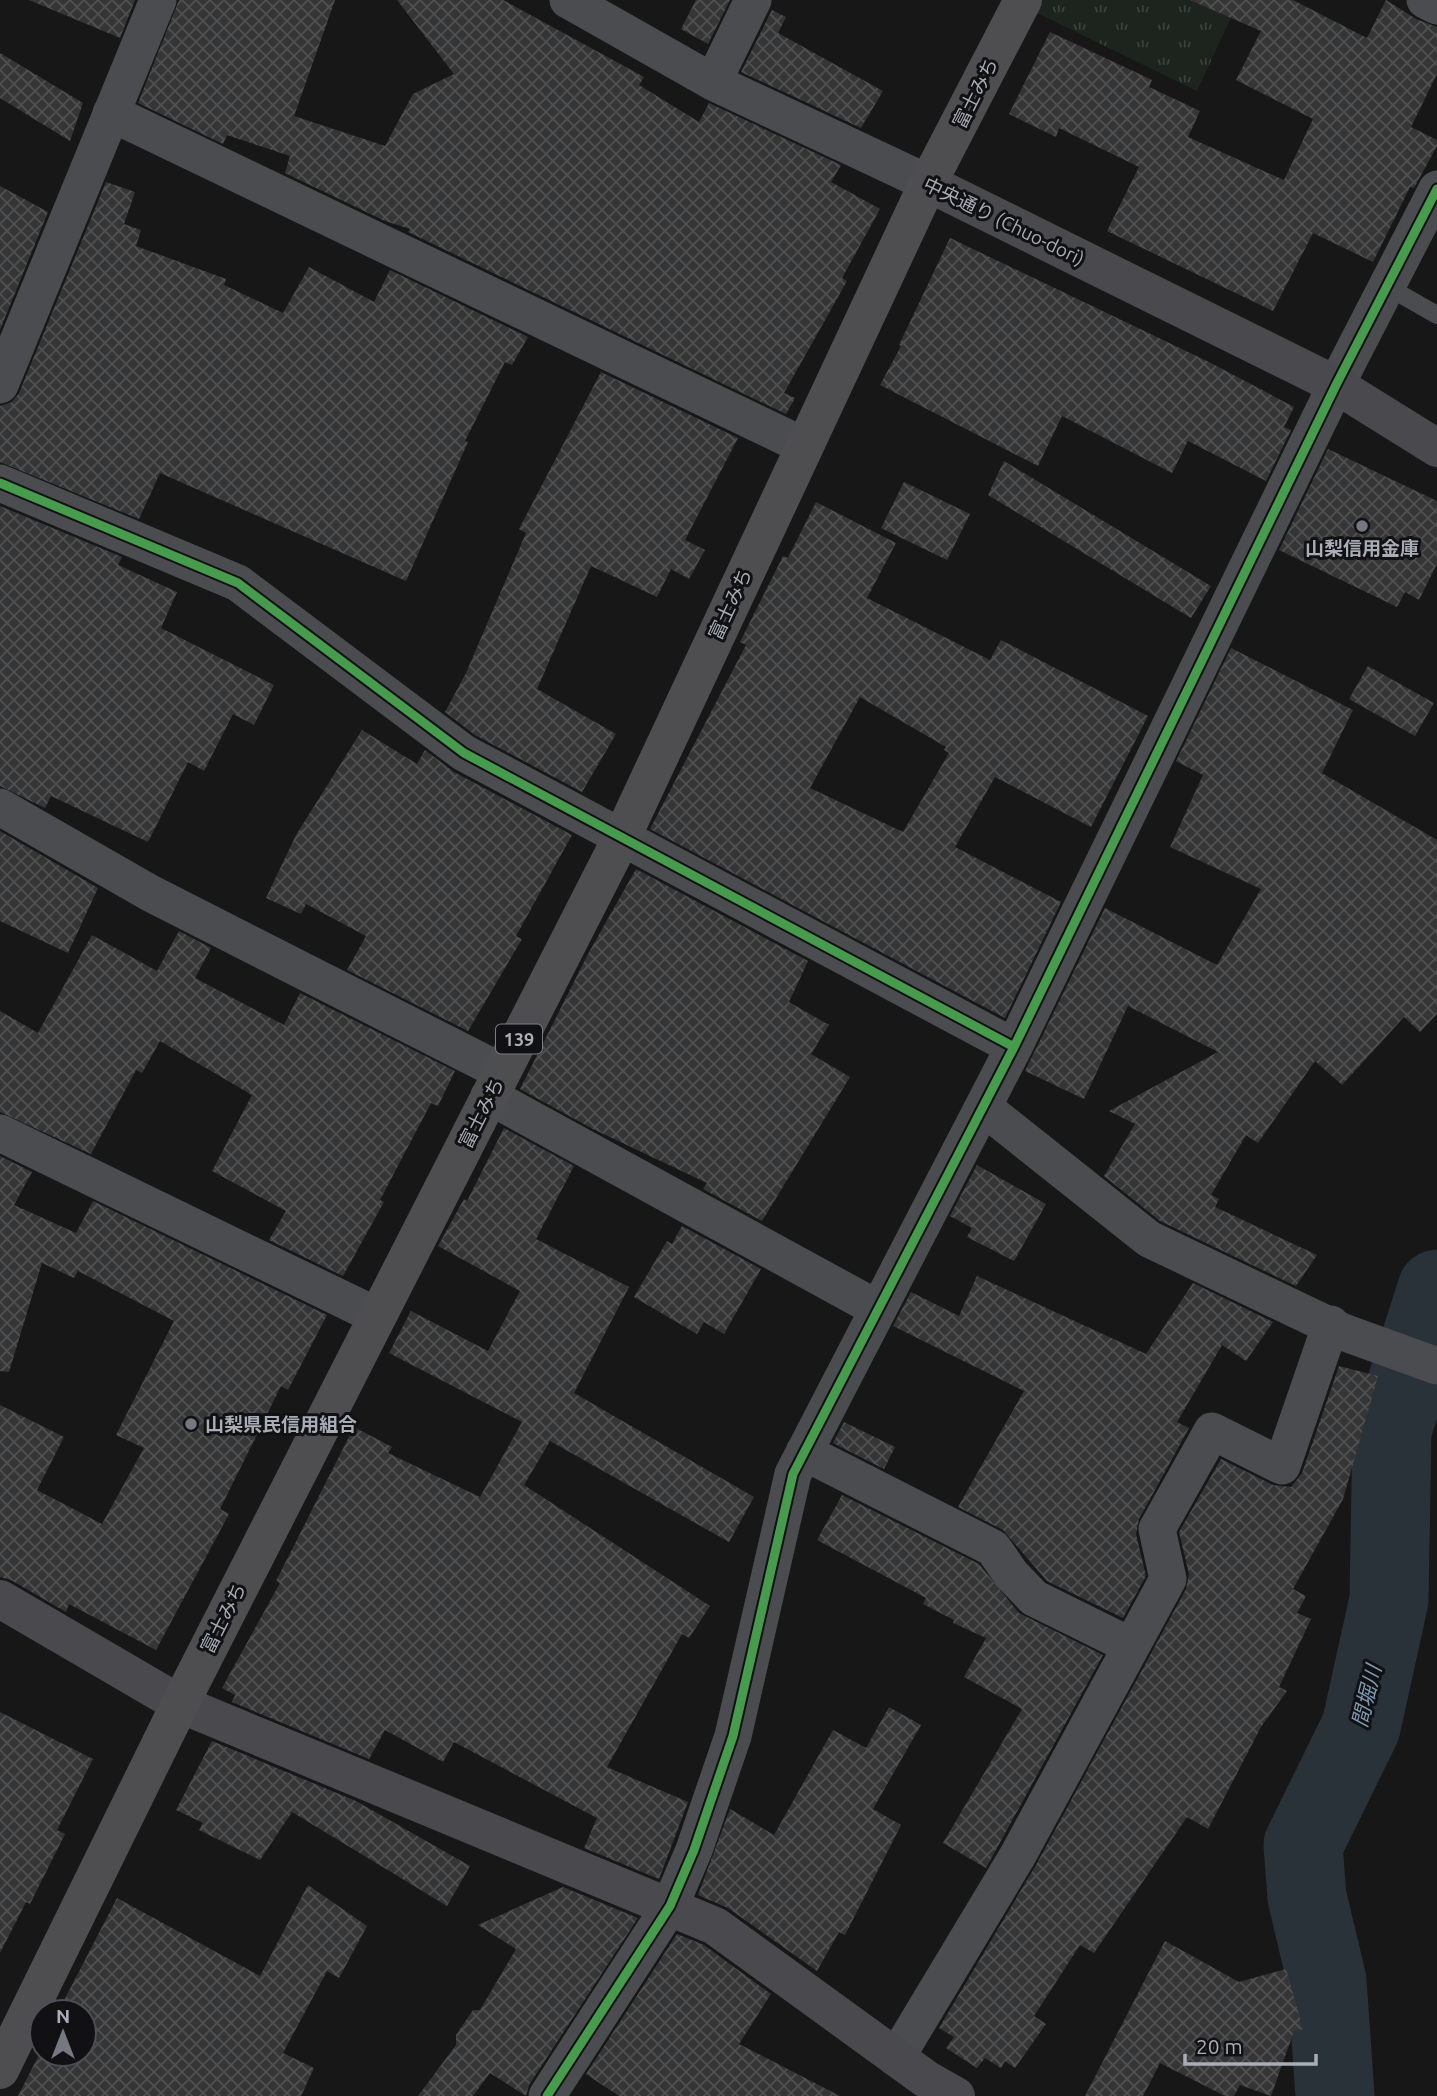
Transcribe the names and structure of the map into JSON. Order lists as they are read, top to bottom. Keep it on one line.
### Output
{"streets":{"highway":["富士みち","139"],"street":["中央通り (Chuo-dori)"]},"crossings":[["富士みち","中央通り (Chuo-dori)"]],"water":["間堀川"],"places":["山梨信用金庫","山梨県民信用組合"],"scale_bar":"20 m","north":"top"}
